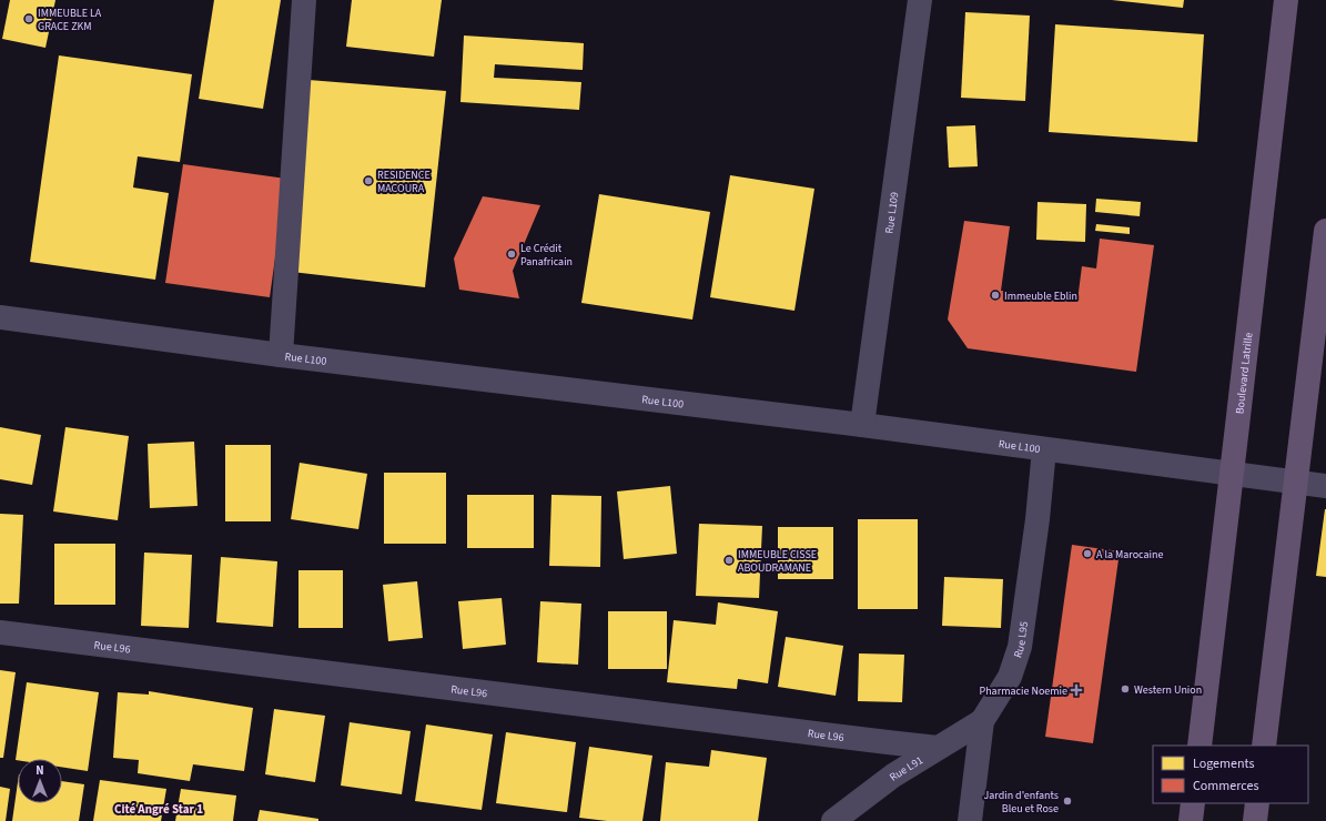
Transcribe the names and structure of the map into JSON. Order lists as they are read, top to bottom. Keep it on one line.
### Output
{"streets":{"main road":["Boulevard Latrille"],"street":["Rue L109","Rue L100","Rue L95","Rue L96","Rue L91"]},"crossings":[["Rue L109","Rue L100"],["Rue L100","Boulevard Latrille"],["Rue L100","Rue L95"],["Rue L95","Rue L91"],["Rue L96","Rue L91"]],"districts":["Cité Angré Star 1"],"places":{"other":["IMMEUBLE LA GRACE ZKM","RESIDENCE MACOURA","Le Crédit Panafricain","Immeuble Eblin","A la Marocaine","IMMEUBLE CISSE ABOUDRAMANE","Western Union","Jardin d'enfants Bleu et Rose"],"health":["Pharmacie Noemie"]},"legend":["Logements","Commerces"],"north":"top"}
